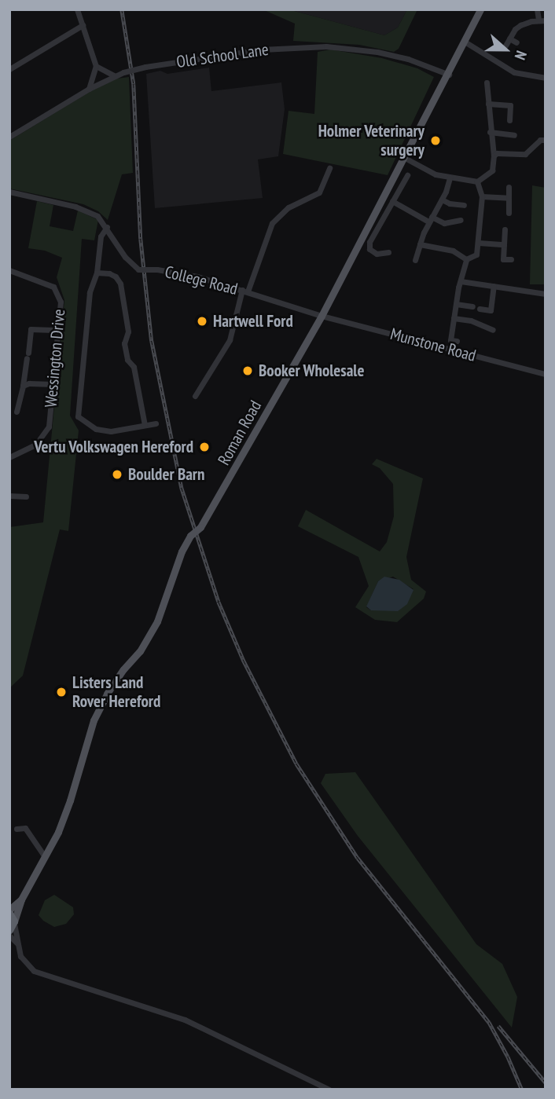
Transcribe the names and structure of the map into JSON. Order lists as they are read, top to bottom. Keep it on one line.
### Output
{"streets":{"main road":["Roman Road"],"street":["Old School Lane","College Road","Munstone Road","Wessington Drive"]},"crossings":[["Old School Lane","Roman Road"],["College Road","Munstone Road"],["College Road","Roman Road"],["Munstone Road","Roman Road"]],"places":["Holmer Veterinary surgery","Hartwell Ford","Booker Wholesale","Vertu Volkswagen Hereford","Boulder Barn","Listers Land Rover Hereford"],"north":"right"}
